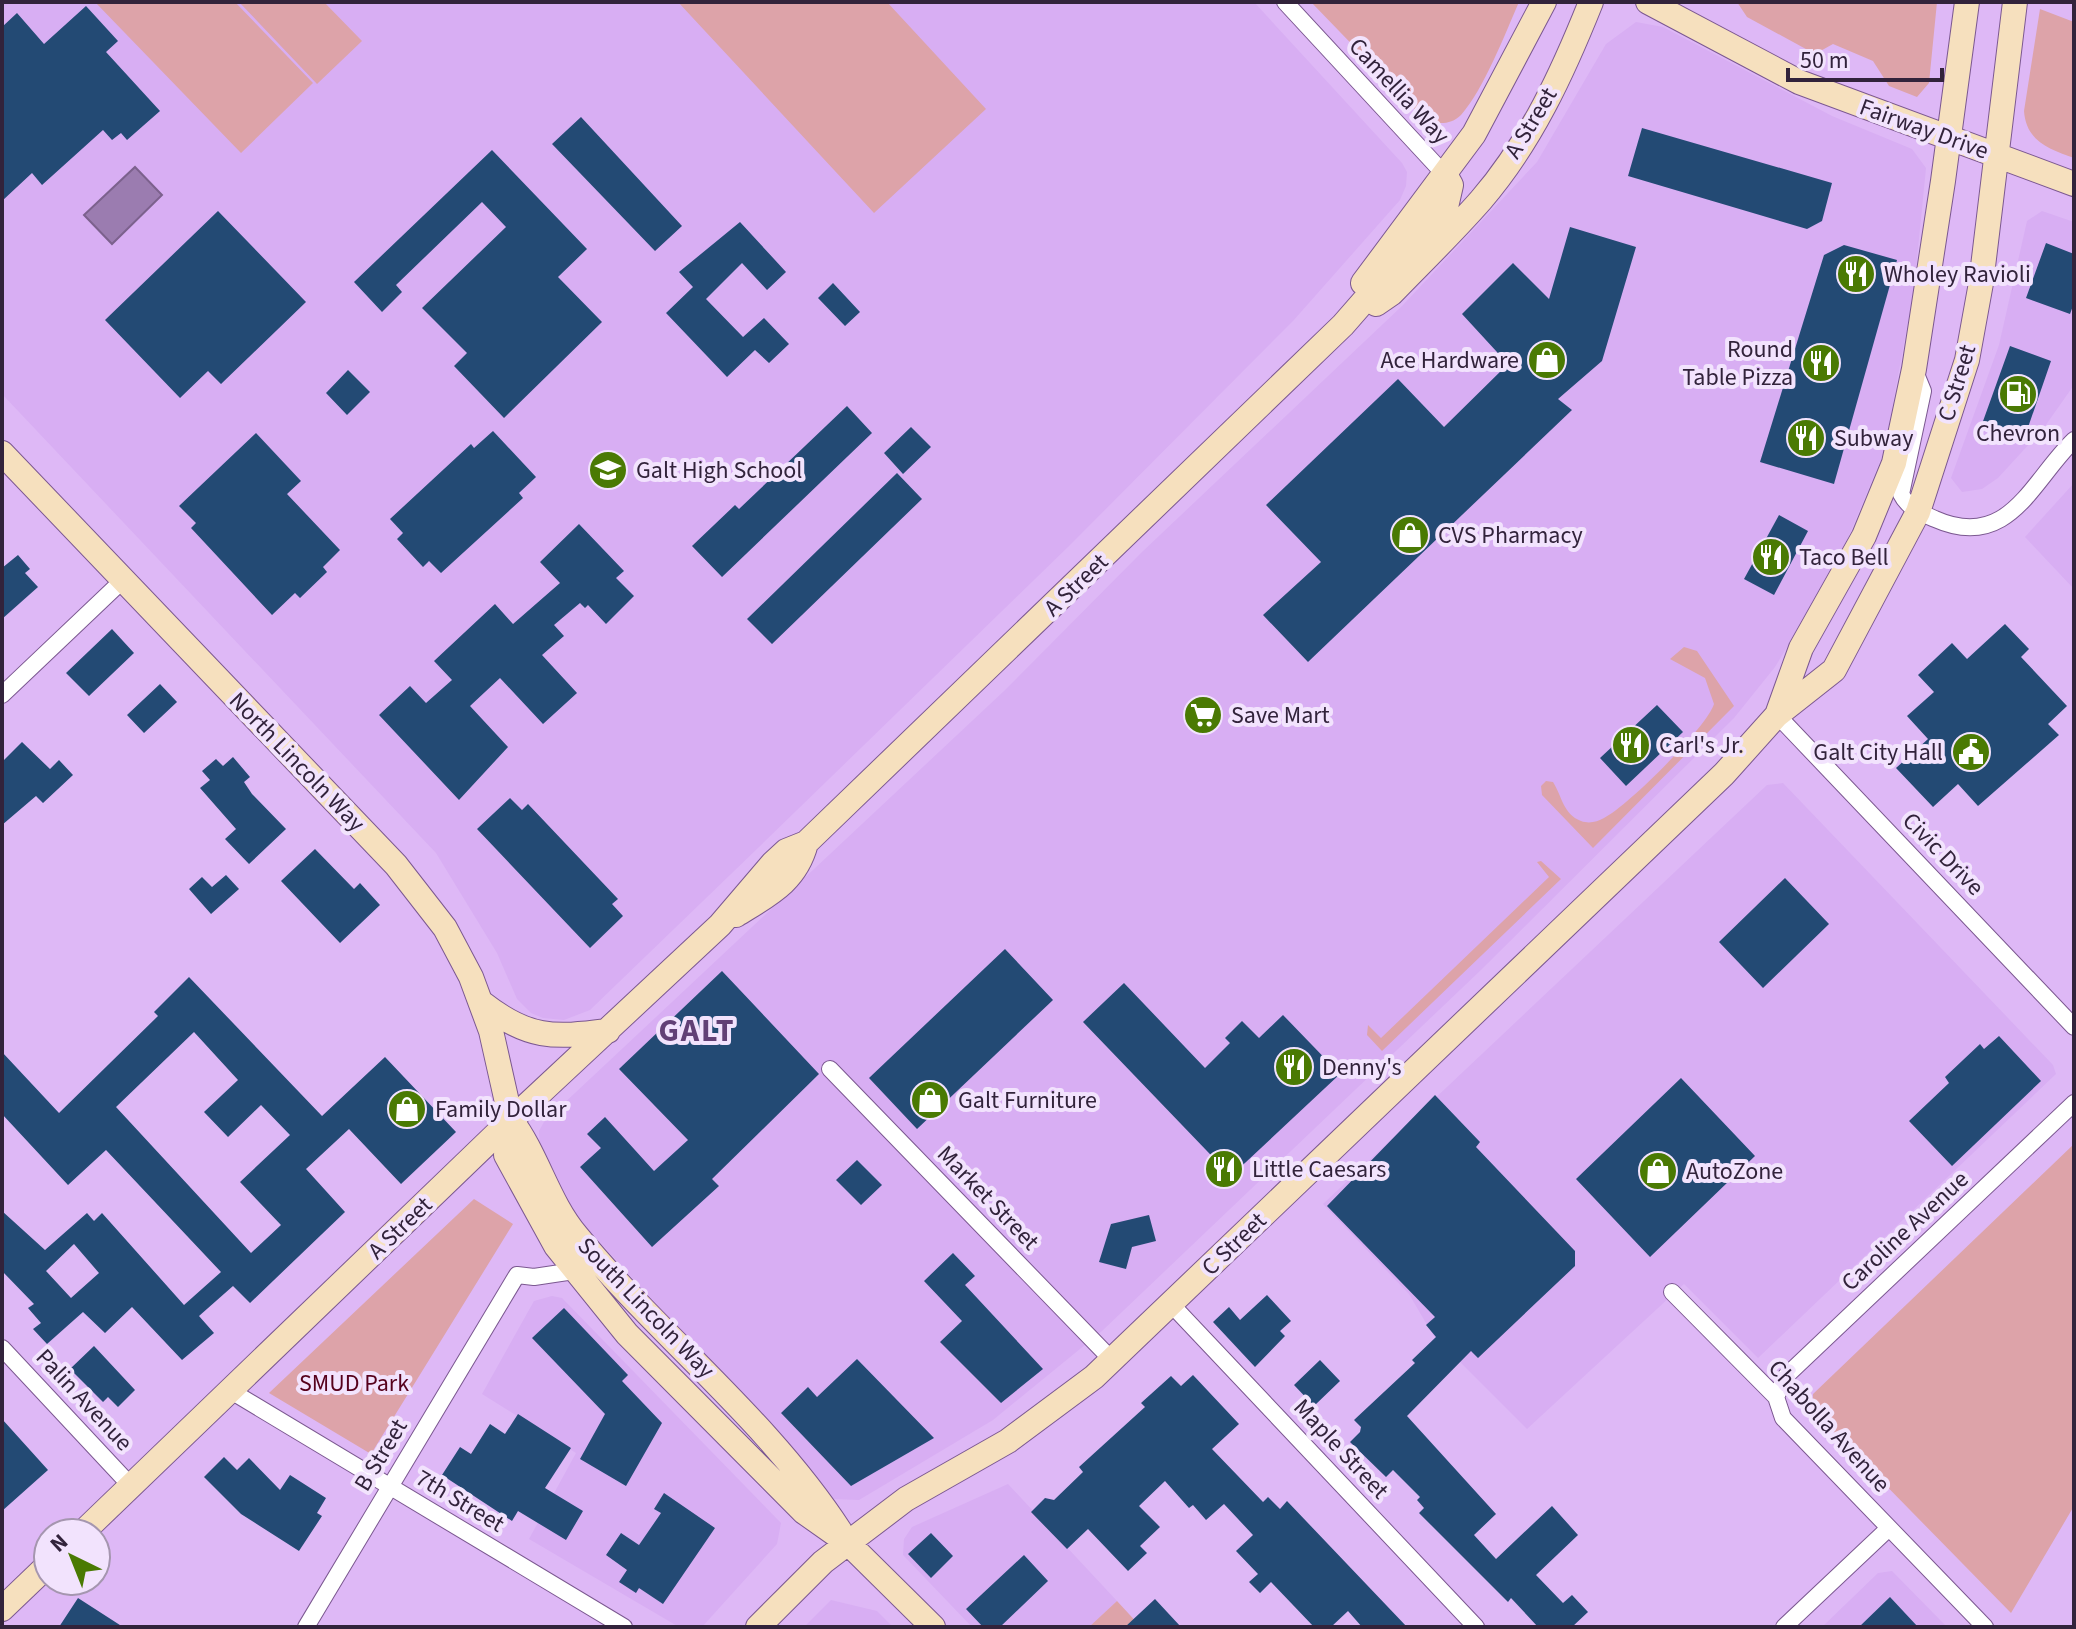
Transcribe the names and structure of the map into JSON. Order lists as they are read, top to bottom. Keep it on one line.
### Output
{"streets":{"main road":["A Street","Fairway Drive","C Street","North Lincoln Way","South Lincoln Way"],"street":["Camellia Way","Civic Drive","Market Street","Caroline Avenue","Palin Avenue","Chabolla Avenue","Maple Street","B Street","7th Street"]},"crossings":[["Camellia Way","A Street"],["A Street","North Lincoln Way"],["A Street","South Lincoln Way"],["A Street","Palin Avenue"],["A Street","7th Street"],["Fairway Drive","C Street"],["C Street","Civic Drive"],["C Street","Market Street"],["C Street","South Lincoln Way"],["C Street","Maple Street"],["North Lincoln Way","South Lincoln Way"],["Caroline Avenue","Chabolla Avenue"],["South Lincoln Way","B Street"],["B Street","7th Street"]],"districts":["GALT"],"parks":["SMUD Park"],"places":{"restaurant":["Wholey Ravioli","Round Table Pizza","Subway","Taco Bell","Carl's Jr.","Denny's","Little Caesars"],"shop":["Ace Hardware","CVS Pharmacy","Galt Furniture","Family Dollar","AutoZone"],"fuel station":["Chevron"],"school or university":["Galt High School"],"supermarket":["Save Mart"],"public building":["Galt City Hall"]},"scale_bar":"50 m","north":"top left"}
